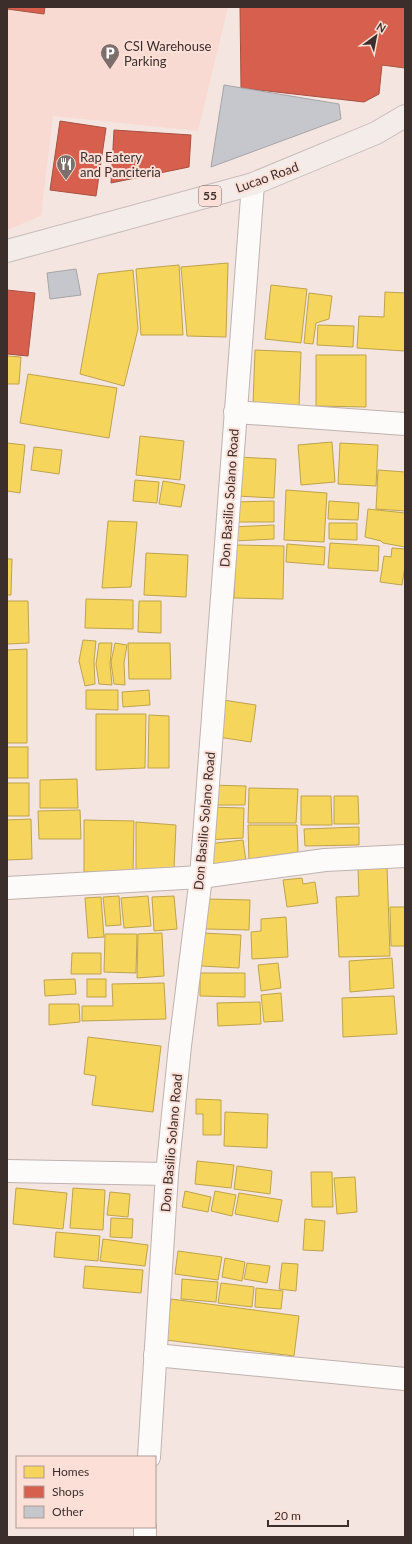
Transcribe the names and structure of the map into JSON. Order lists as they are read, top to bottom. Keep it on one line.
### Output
{"streets":{"highway":["Lucao Road","55"],"street":["Don Basilio Solano Road"]},"crossings":[["Lucao Road","Don Basilio Solano Road"]],"places":{"parking":["CSI Warehouse Parking"],"restaurant":["Rap Eatery and Panciteria"]},"legend":["Homes","Shops","Other"],"scale_bar":"20 m","north":"top right"}
